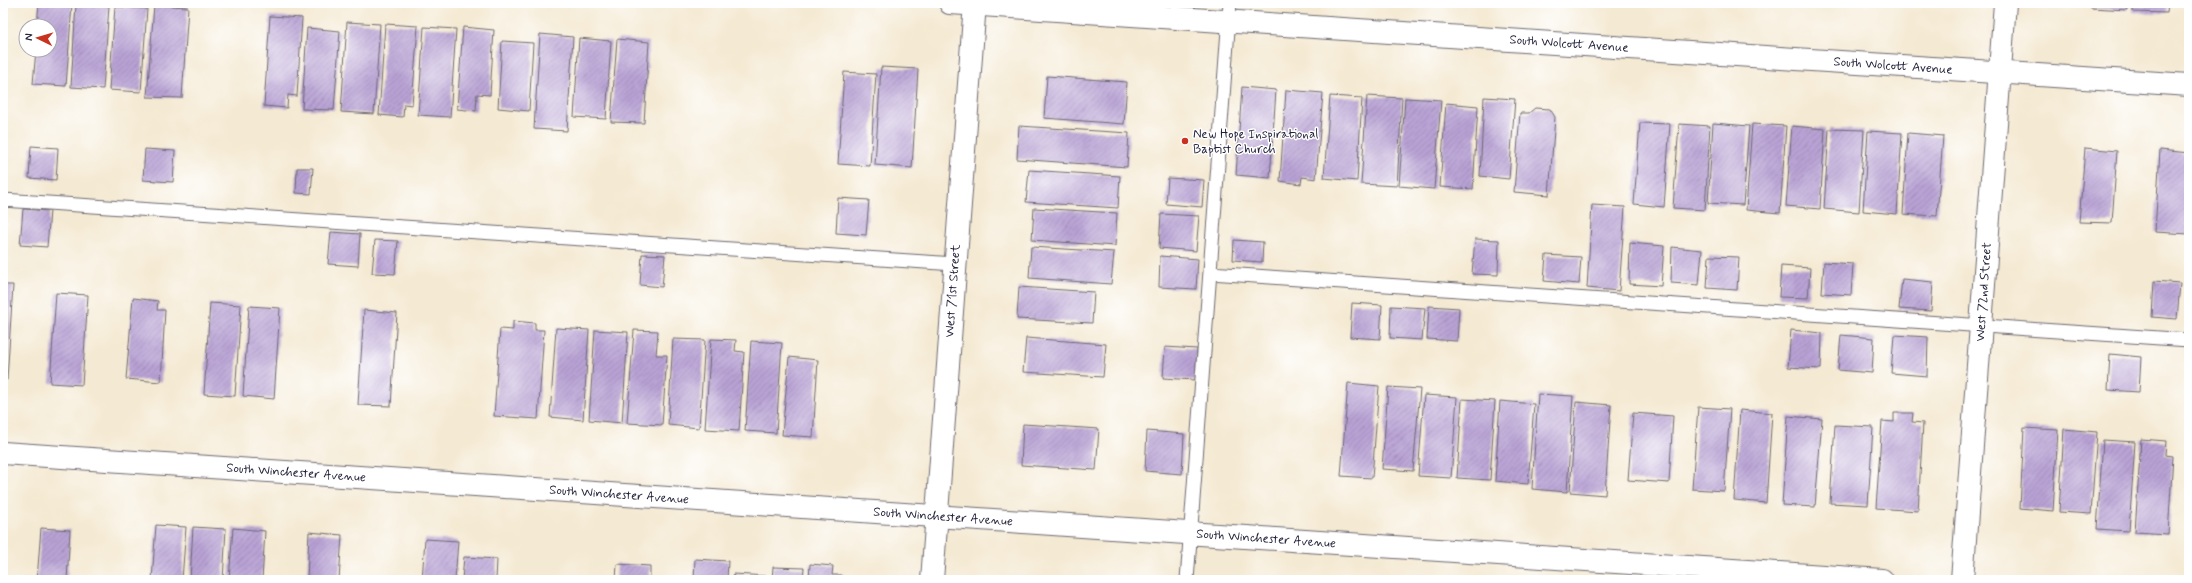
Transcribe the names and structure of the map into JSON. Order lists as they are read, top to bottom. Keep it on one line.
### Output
{"streets":{"street":["South Wolcott Avenue","West 71st Street","West 72nd Street","South Winchester Avenue"]},"crossings":[["South Wolcott Avenue","West 71st Street"],["South Wolcott Avenue","West 72nd Street"],["West 71st Street","South Winchester Avenue"]],"places":["New Hope Inspirational Baptist Church"],"north":"left"}
